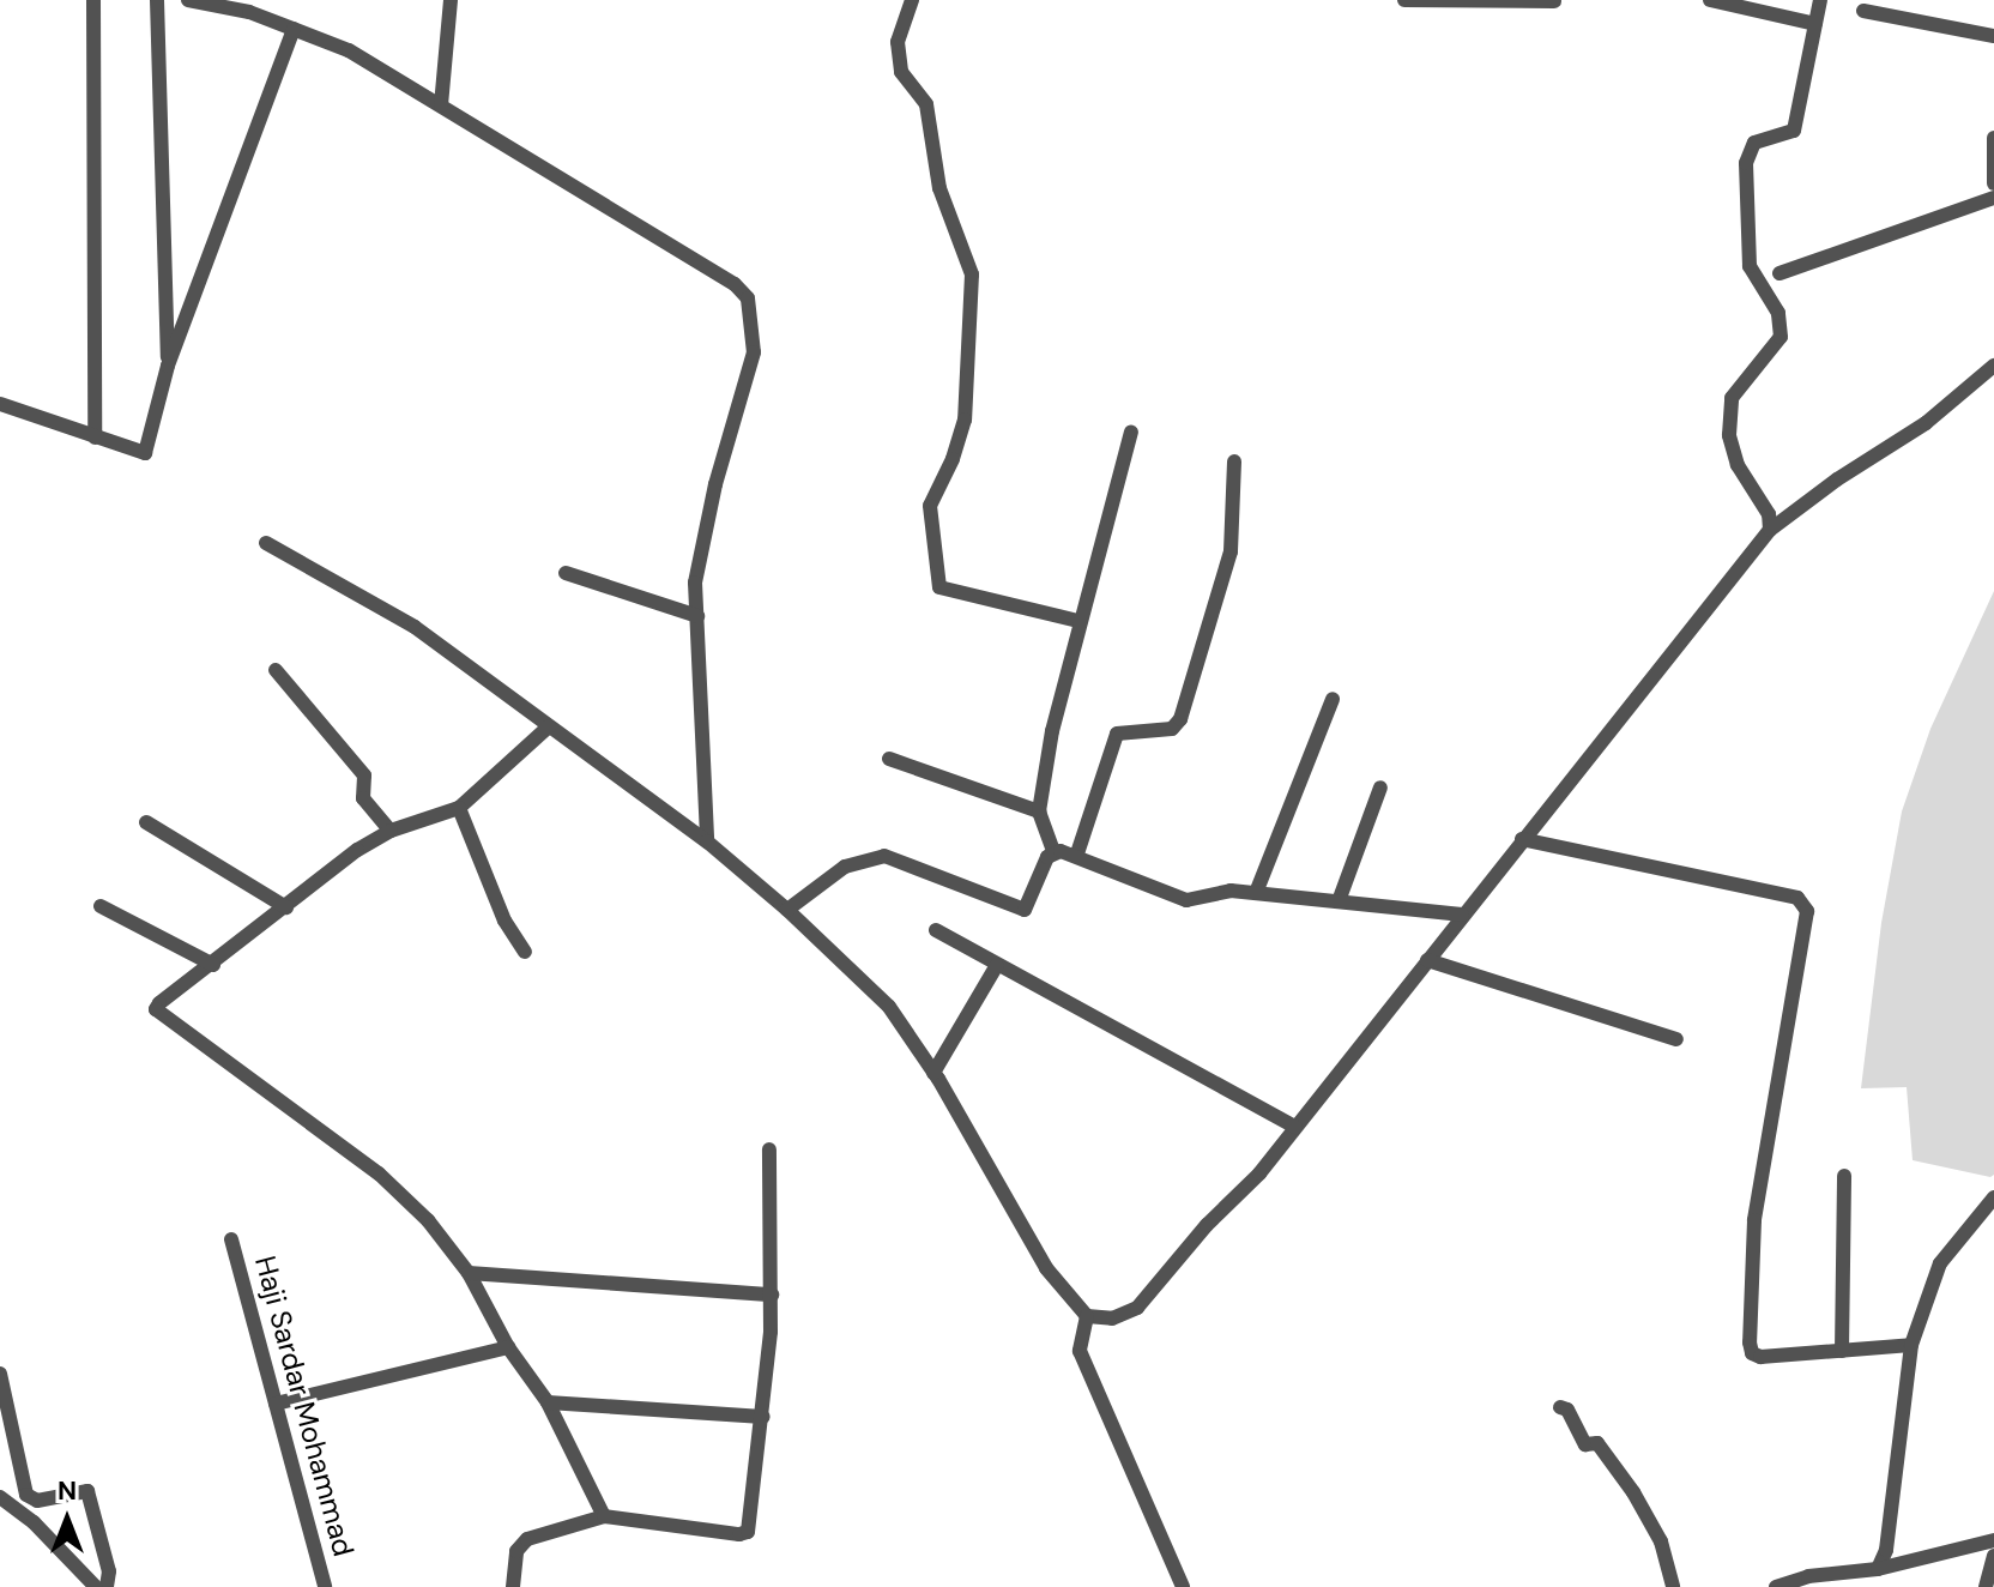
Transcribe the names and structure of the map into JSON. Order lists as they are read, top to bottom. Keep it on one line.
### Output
{"streets":{"street":["Haji Sardar Mohammad"]},"north":"top"}
